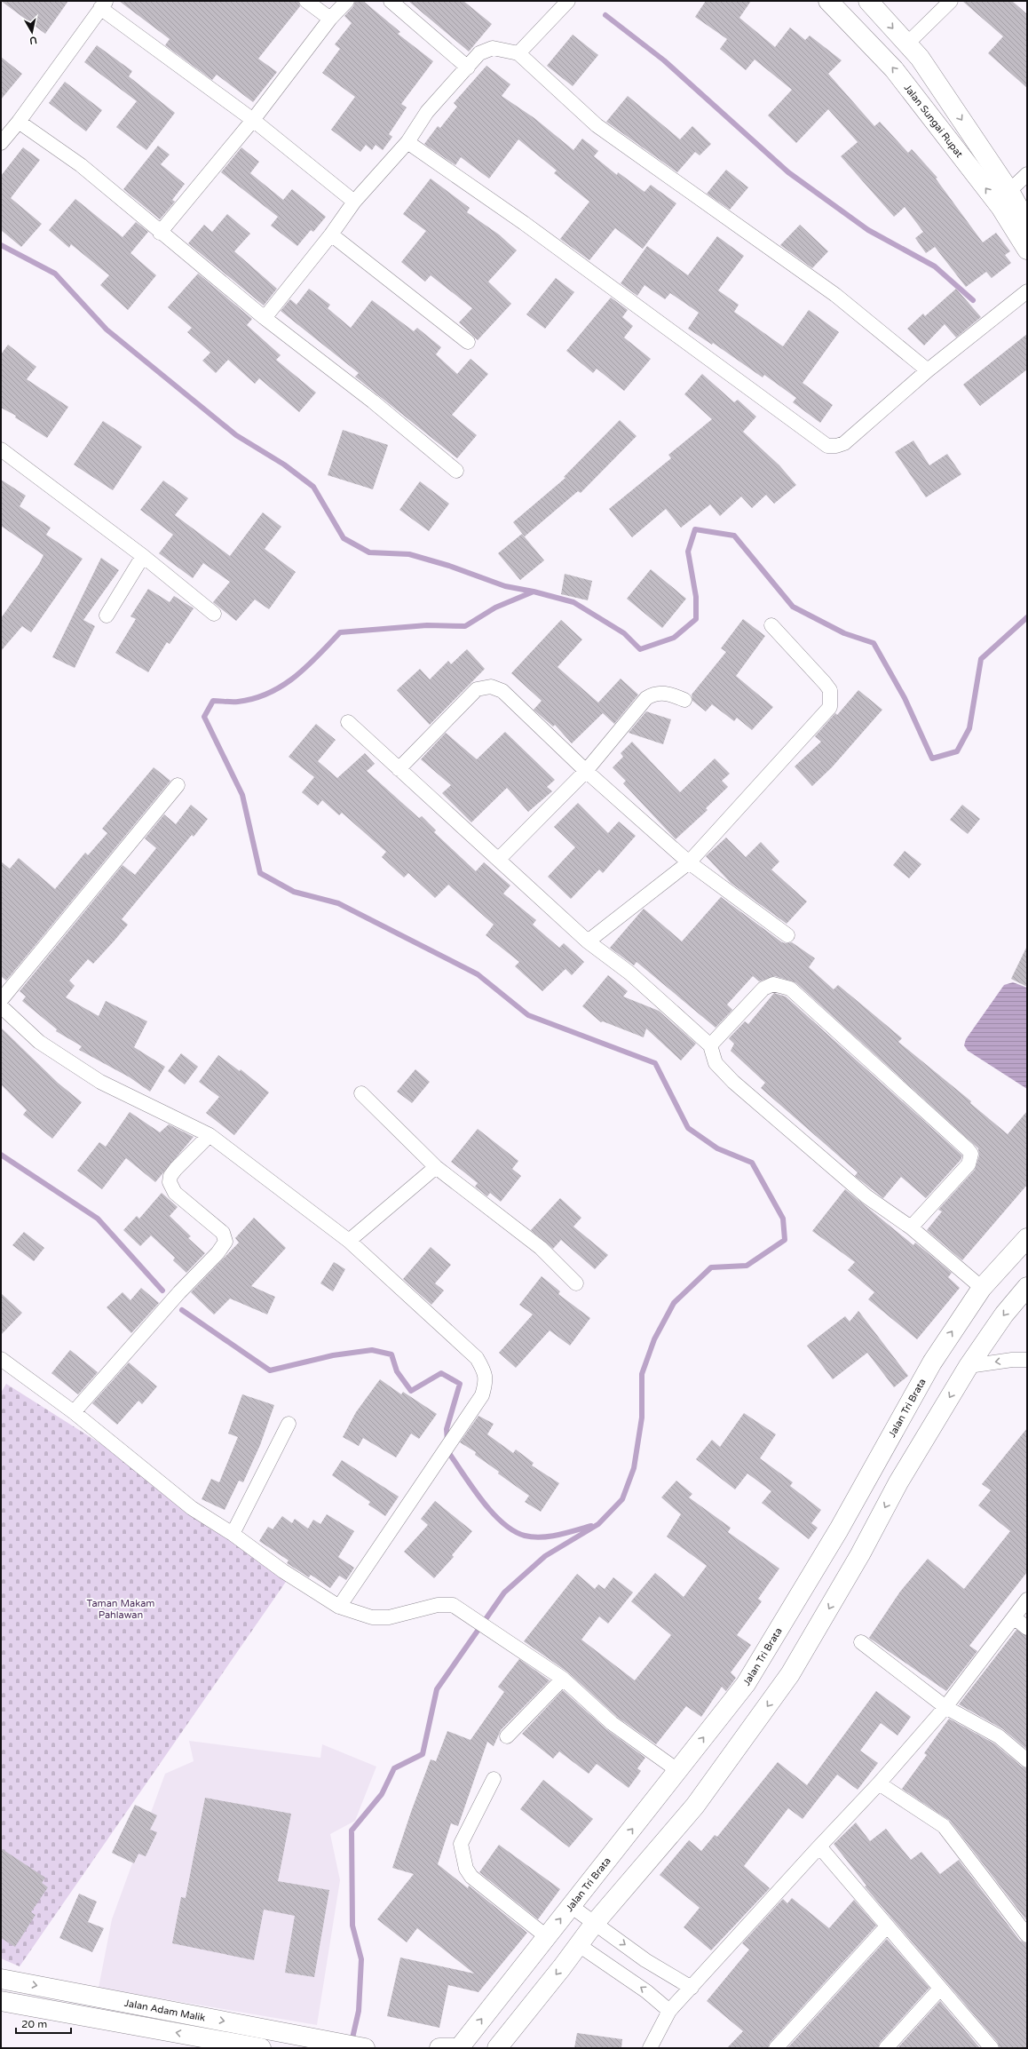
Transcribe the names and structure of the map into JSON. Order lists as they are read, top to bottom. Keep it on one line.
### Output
{"streets":{"street":["Jalan Sungai Rupat","Jalan Tri Brata","Jalan Adam Malik"]},"parks":["Taman Makam Pahlawan"],"scale_bar":"20 m","north":"bottom"}
